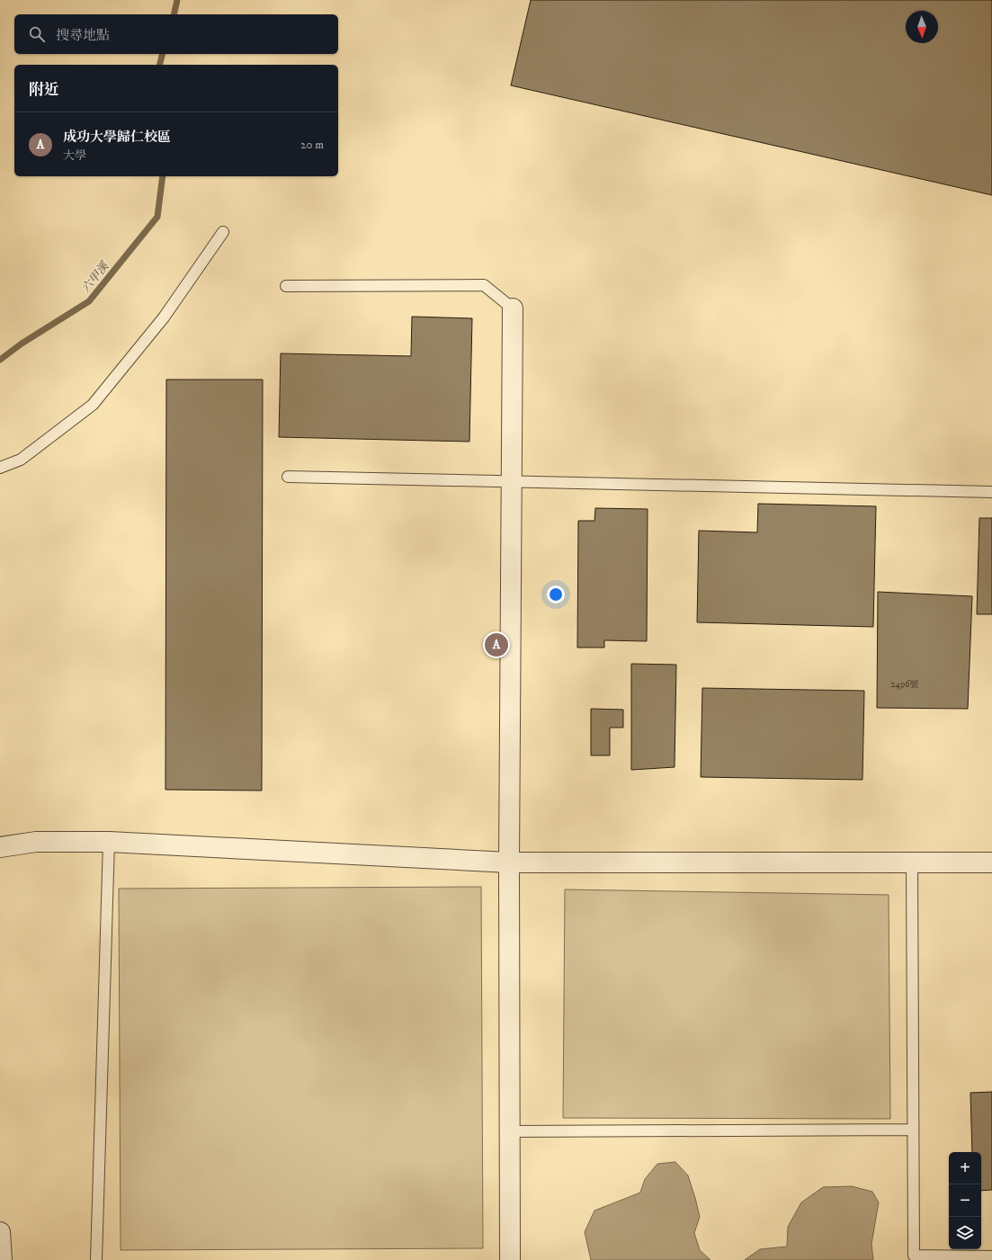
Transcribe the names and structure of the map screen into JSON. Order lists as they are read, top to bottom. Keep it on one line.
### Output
{"water":["六甲溪"],"house_numbers":["2496號"],"north":"bottom","page":{"search":"搜尋地點","heading":"附近","list":[{"mark":"A","name":"成功大學歸仁校區","note":"大學","value":"20 m"}],"pins":"A","map_buttons":["+","−"]}}
